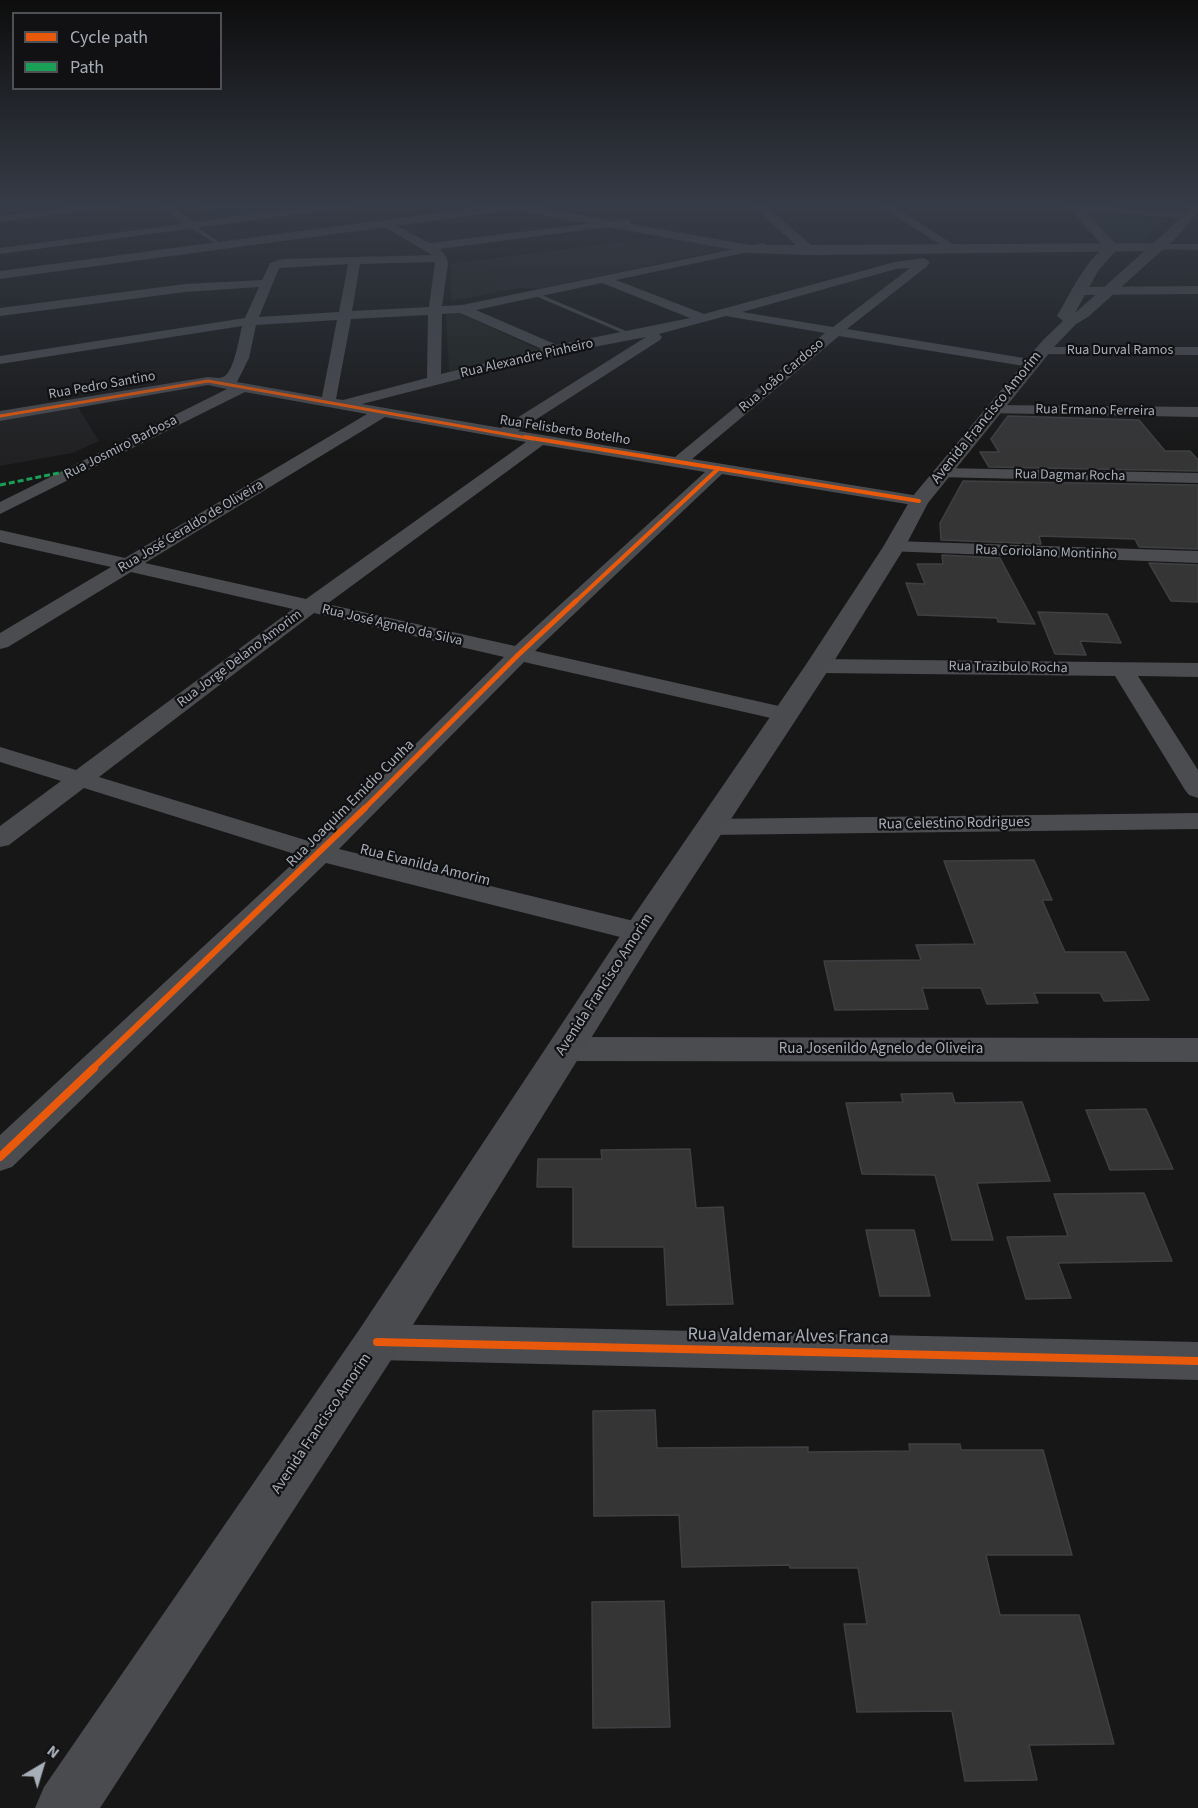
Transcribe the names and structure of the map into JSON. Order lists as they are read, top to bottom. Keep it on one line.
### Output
{"streets":{"main road":["Avenida Francisco Amorim"],"street":["Rua Durval Ramos","Rua Alexandre Pinheiro","Rua João Cardoso","Rua Pedro Santino","Rua Ermano Ferreira","Rua Felisberto Botelho","Rua Josmiro Barbosa","Rua Dagmar Rocha","Rua José Geraldo de Oliveira","Rua Coriolano Montinho","Rua José Agnelo da Silva","Rua Jorge Delano Amorim","Rua Trazibulo Rocha","Rua Joaquim Emidio Cunha","Rua Celestino Rodrigues","Rua Evanilda Amorim","Rua Josenildo Agnelo de Oliveira","Rua Valdemar Alves Franca"]},"crossings":[["Rua Durval Ramos","Avenida Francisco Amorim"],["Rua Alexandre Pinheiro","Rua Felisberto Botelho"],["Rua João Cardoso","Rua Felisberto Botelho"],["Rua Pedro Santino","Rua Felisberto Botelho"],["Rua Ermano Ferreira","Avenida Francisco Amorim"],["Avenida Francisco Amorim","Rua Felisberto Botelho"],["Avenida Francisco Amorim","Rua Dagmar Rocha"],["Avenida Francisco Amorim","Rua Coriolano Montinho"],["Avenida Francisco Amorim","Rua José Agnelo da Silva"],["Avenida Francisco Amorim","Rua Trazibulo Rocha"],["Avenida Francisco Amorim","Rua Celestino Rodrigues"],["Avenida Francisco Amorim","Rua Evanilda Amorim"],["Avenida Francisco Amorim","Rua Josenildo Agnelo de Oliveira"],["Avenida Francisco Amorim","Rua Valdemar Alves Franca"],["Rua Felisberto Botelho","Rua Josmiro Barbosa"],["Rua Felisberto Botelho","Rua José Geraldo de Oliveira"],["Rua Felisberto Botelho","Rua Jorge Delano Amorim"],["Rua Felisberto Botelho","Rua Joaquim Emidio Cunha"],["Rua José Geraldo de Oliveira","Rua José Agnelo da Silva"],["Rua José Agnelo da Silva","Rua Jorge Delano Amorim"],["Rua José Agnelo da Silva","Rua Joaquim Emidio Cunha"],["Rua Jorge Delano Amorim","Rua Evanilda Amorim"],["Rua Joaquim Emidio Cunha","Rua Evanilda Amorim"]],"legend":["Cycle path","Path"],"north":"top right"}
